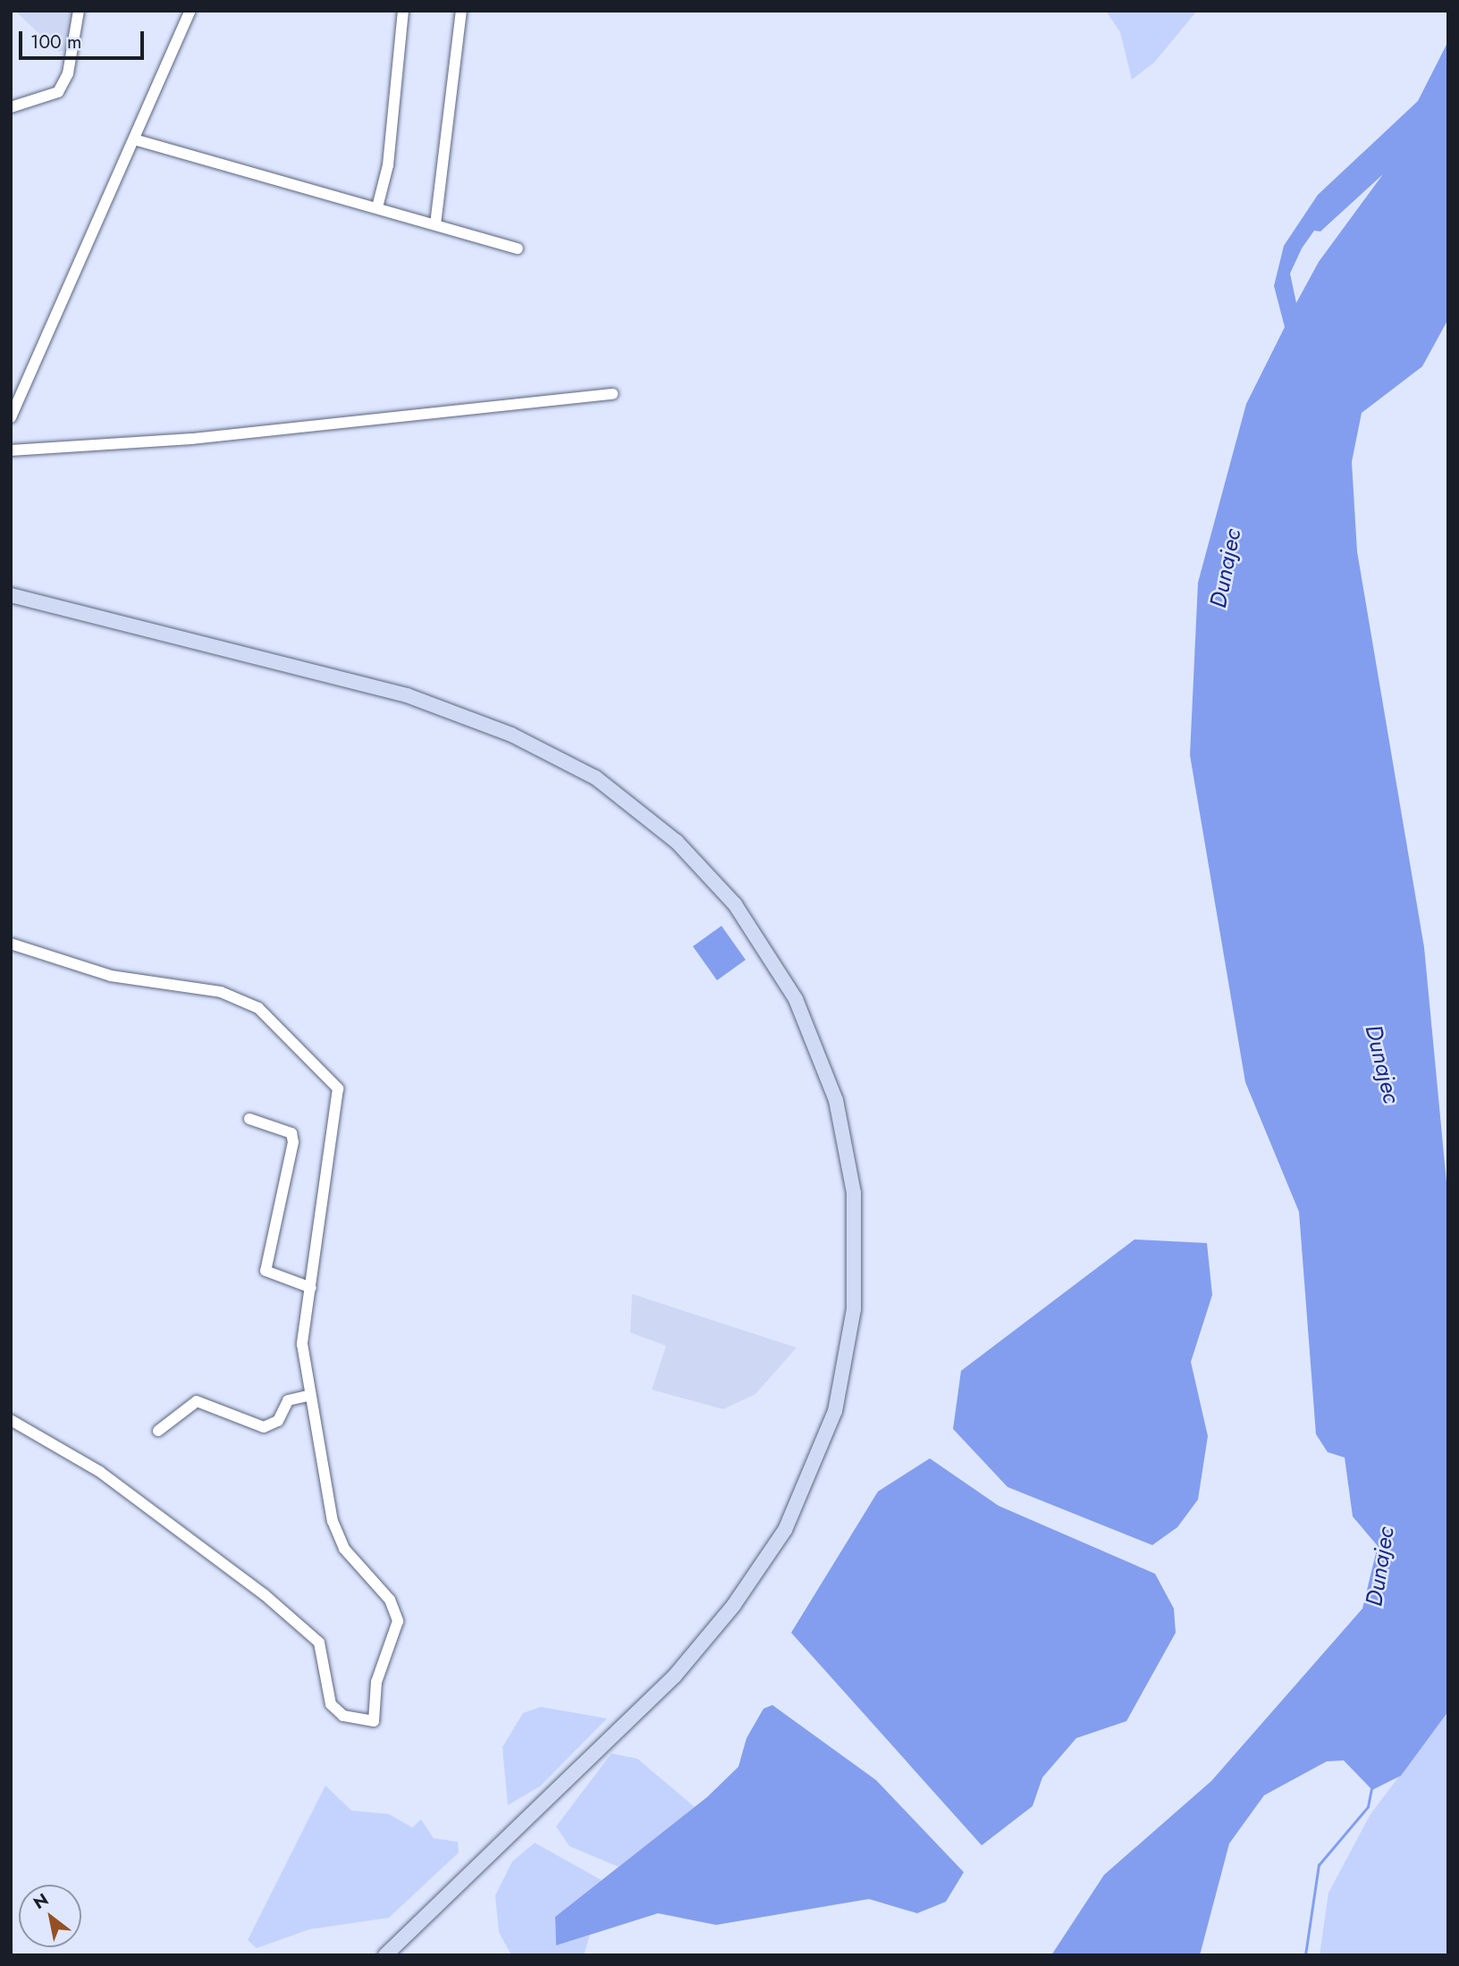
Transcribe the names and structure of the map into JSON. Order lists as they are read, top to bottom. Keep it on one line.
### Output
{"water":["Dunajec"],"scale_bar":"100 m","north":"top left"}
